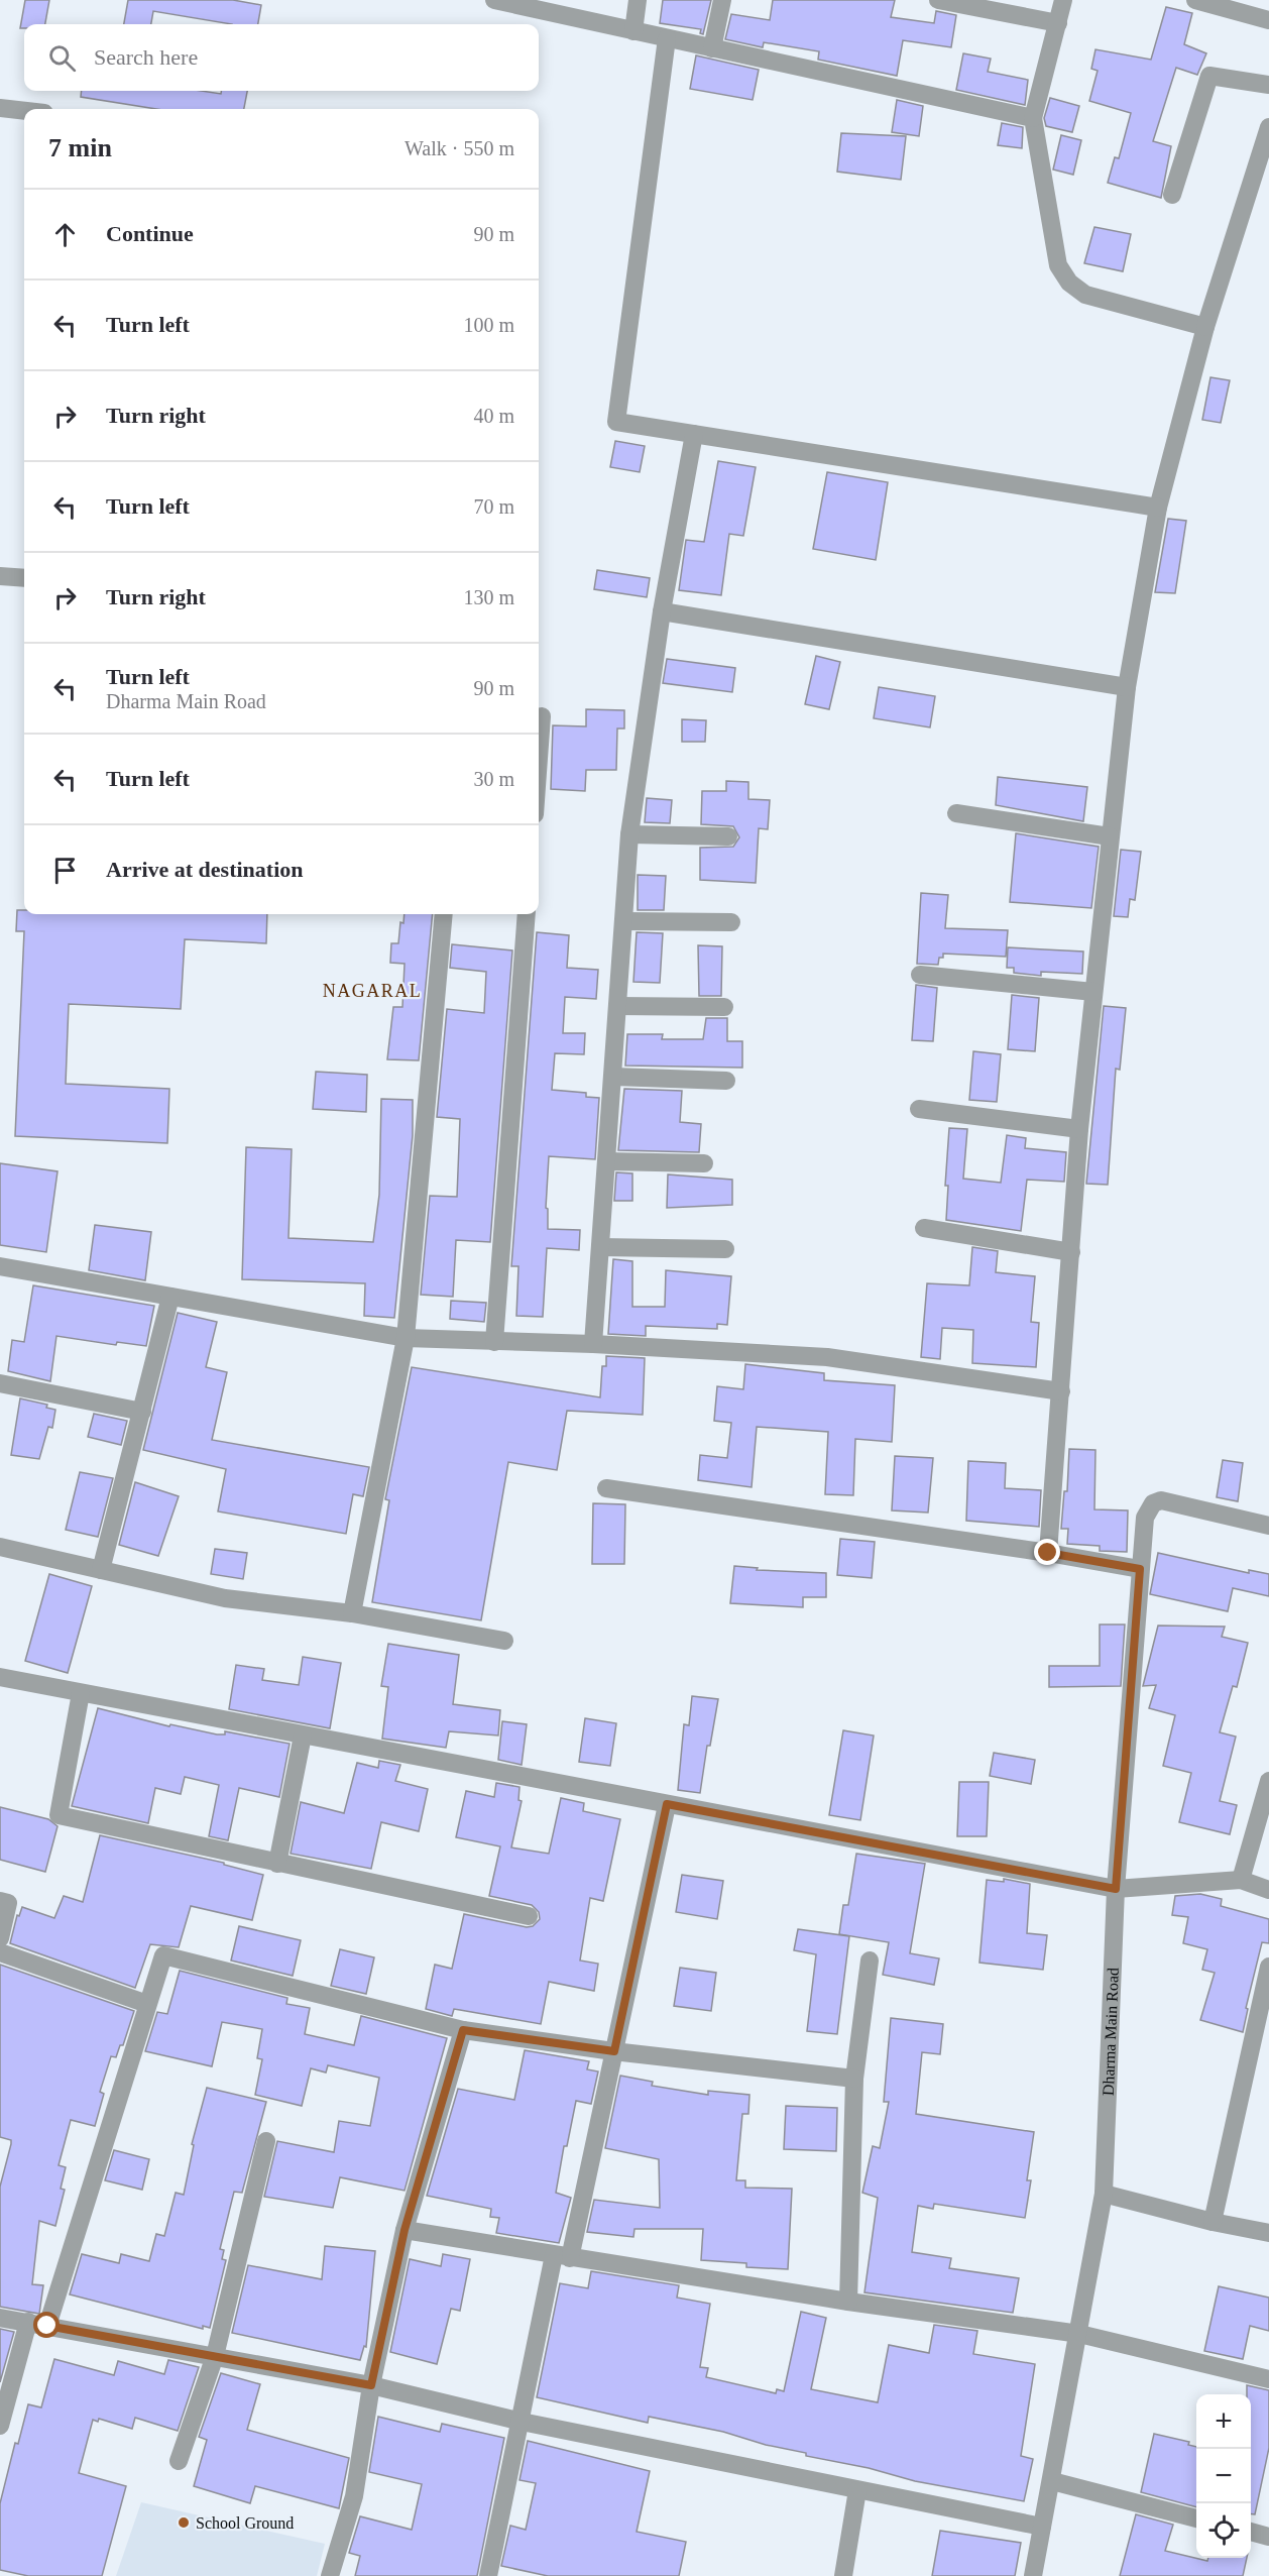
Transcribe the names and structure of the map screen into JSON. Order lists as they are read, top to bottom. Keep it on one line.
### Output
{"streets":{"street":["Dharma Main Road"]},"districts":["NAGARAL"],"places":["School Ground"],"page":{"search":"Search here","heading":["7 min","Walk · 550 m"],"list":[["Continue","90 m"],["Turn left","100 m"],["Turn right","40 m"],["Turn left","70 m"],["Turn right","130 m"],["Turn left","Dharma Main Road","90 m"],["Turn left","30 m"],"Arrive at destination"],"map_buttons":["+","−"]}}
